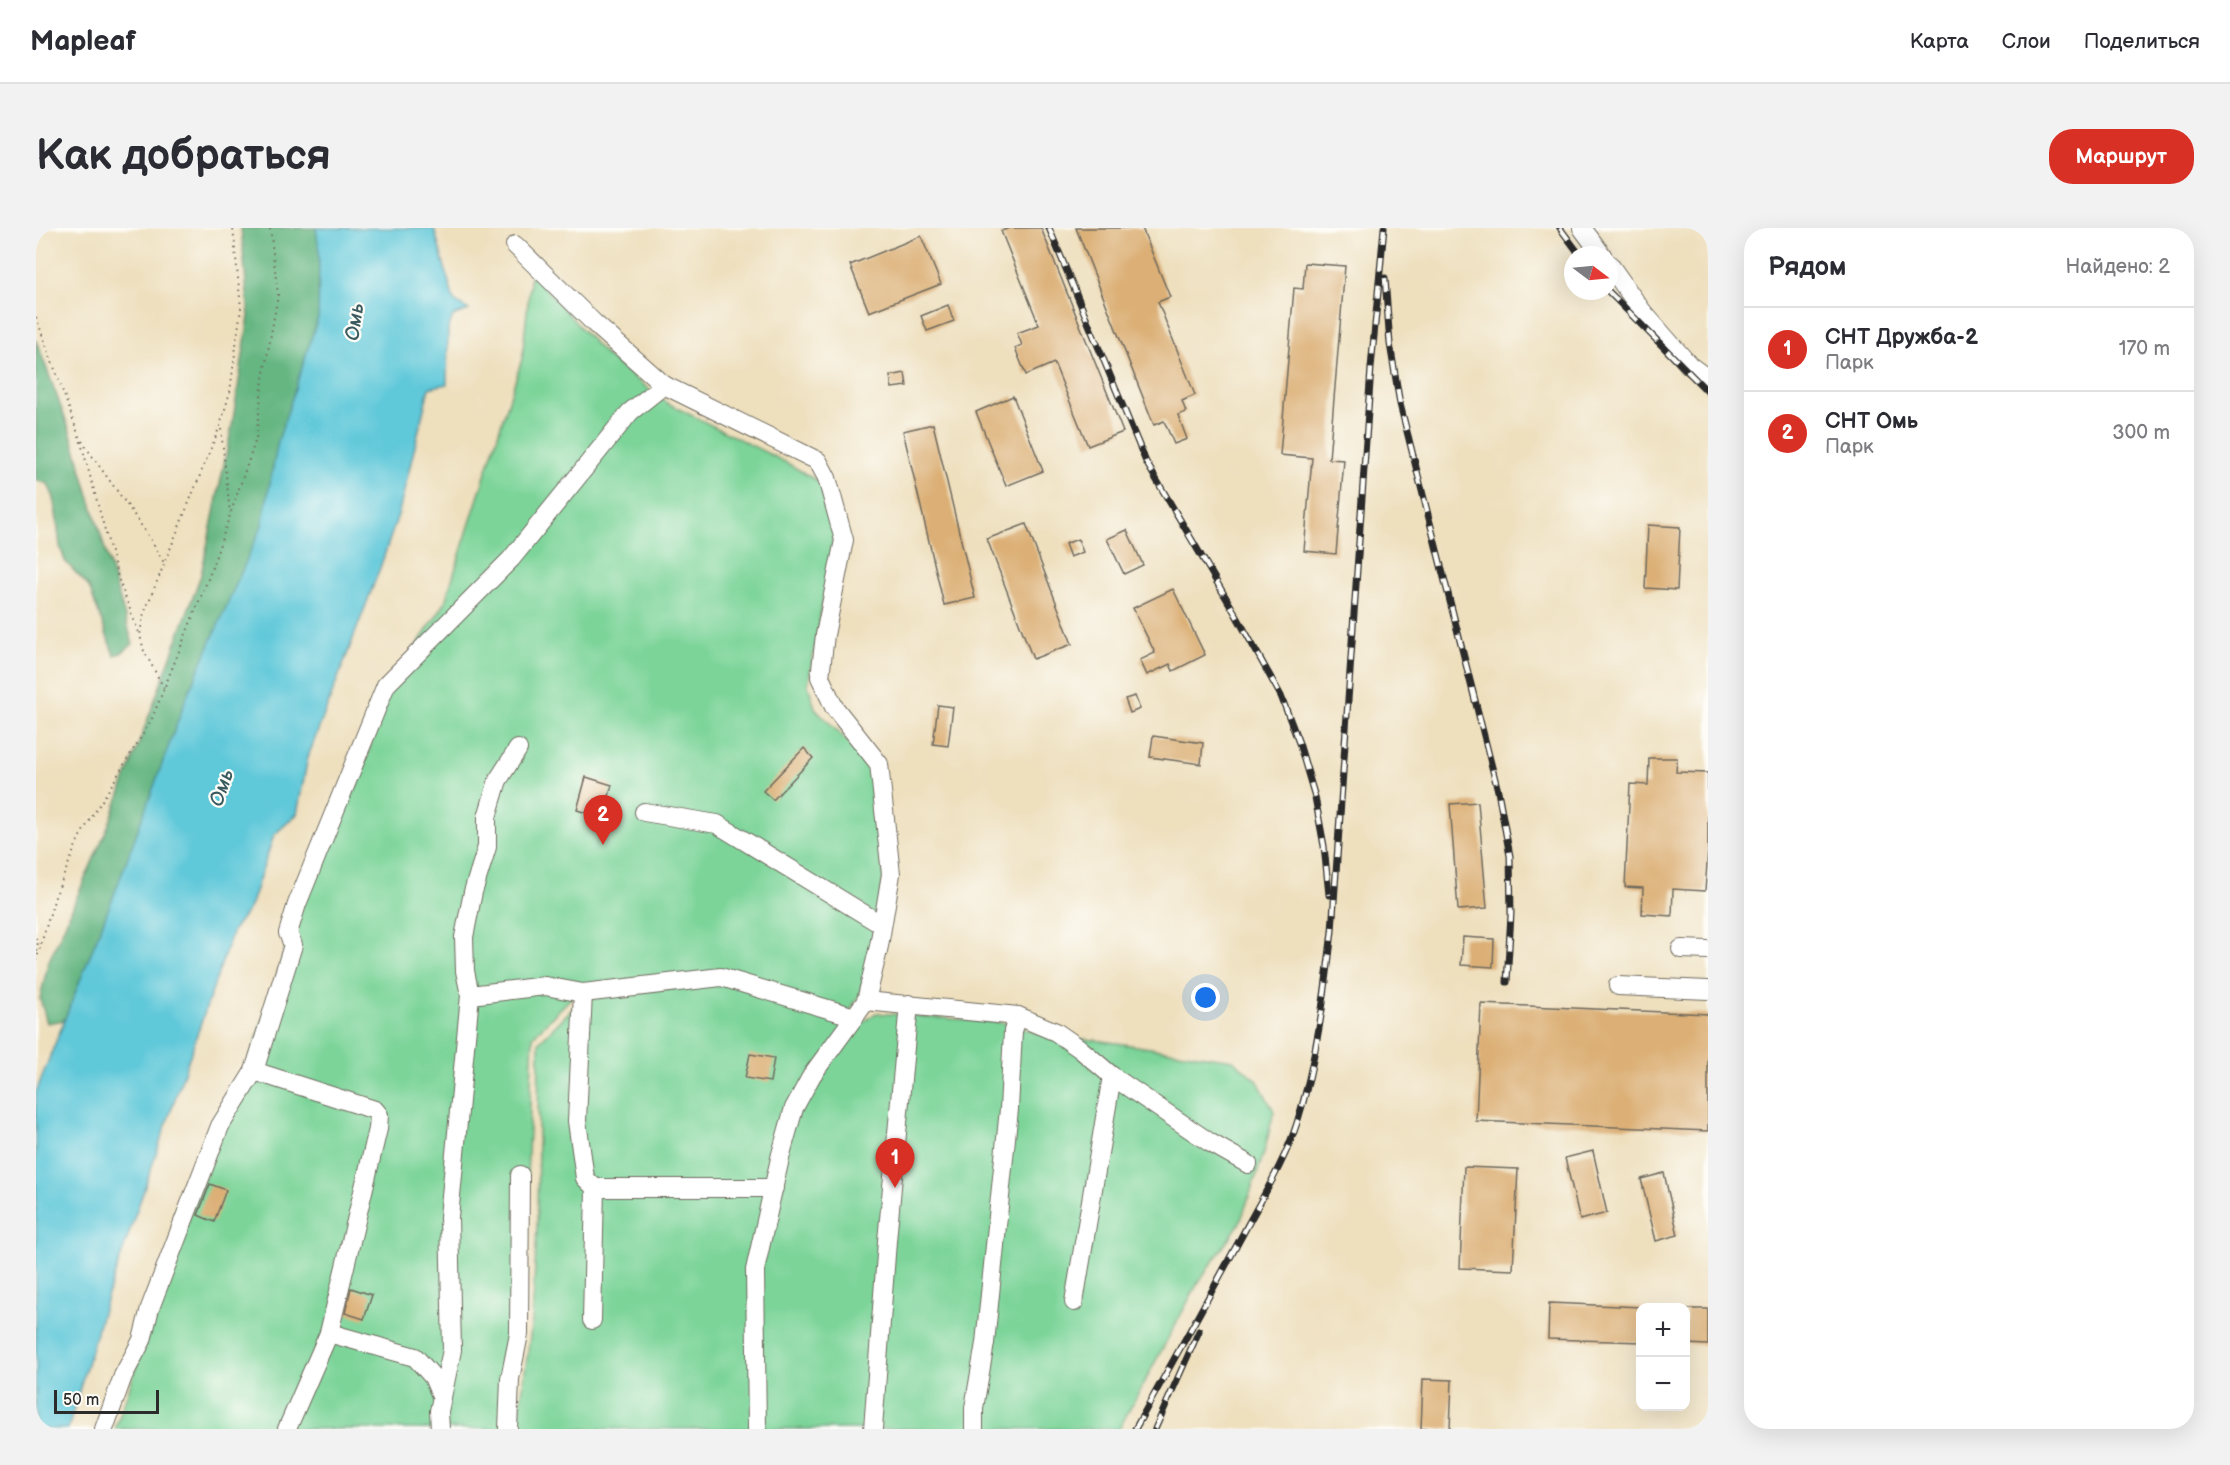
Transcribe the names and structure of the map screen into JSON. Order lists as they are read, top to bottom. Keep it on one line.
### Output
{"water":["Омь"],"scale_bar":"50 m","north":"right","page":{"header":"Mapleaf","nav":["Карта","Слои","Поделиться"],"buttons":"Маршрут","title":"Как добраться","heading":["Рядом","Найдено: 2"],"list":[{"mark":"1","name":"СНТ Дружба-2","note":"Парк","value":"170 m"},{"mark":"2","name":"СНТ Омь","note":"Парк","value":"300 m"}],"pins":["2","1"],"map_buttons":["+","−"],"scale":"50 m"}}
